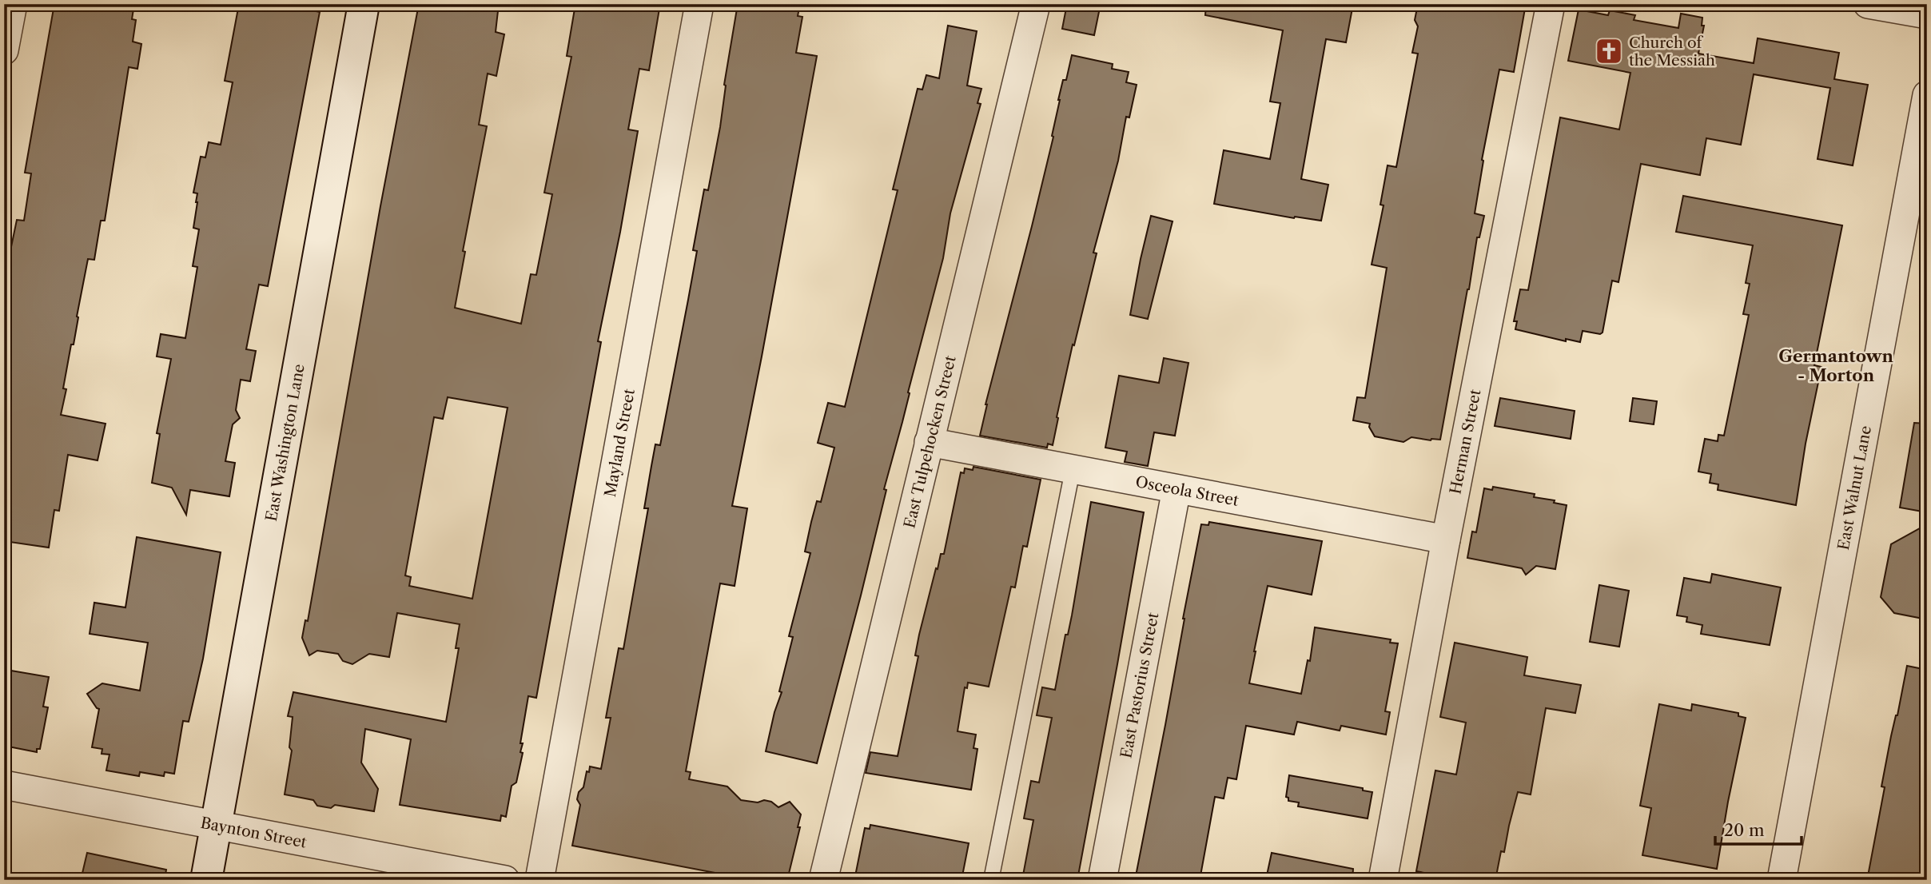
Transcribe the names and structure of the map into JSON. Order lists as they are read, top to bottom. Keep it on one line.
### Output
{"streets":{"main road":["East Washington Lane"],"street":["Mayland Street","East Tulpehocken Street","Herman Street","East Walnut Lane","Osceola Street","East Pastorius Street","Baynton Street"]},"crossings":[["East Washington Lane","Baynton Street"],["East Tulpehocken Street","Osceola Street"],["Herman Street","Osceola Street"],["Osceola Street","East Pastorius Street"]],"districts":["Germantown - Morton"],"places":{"church":["Church of the Messiah"]},"scale_bar":"20 m"}
